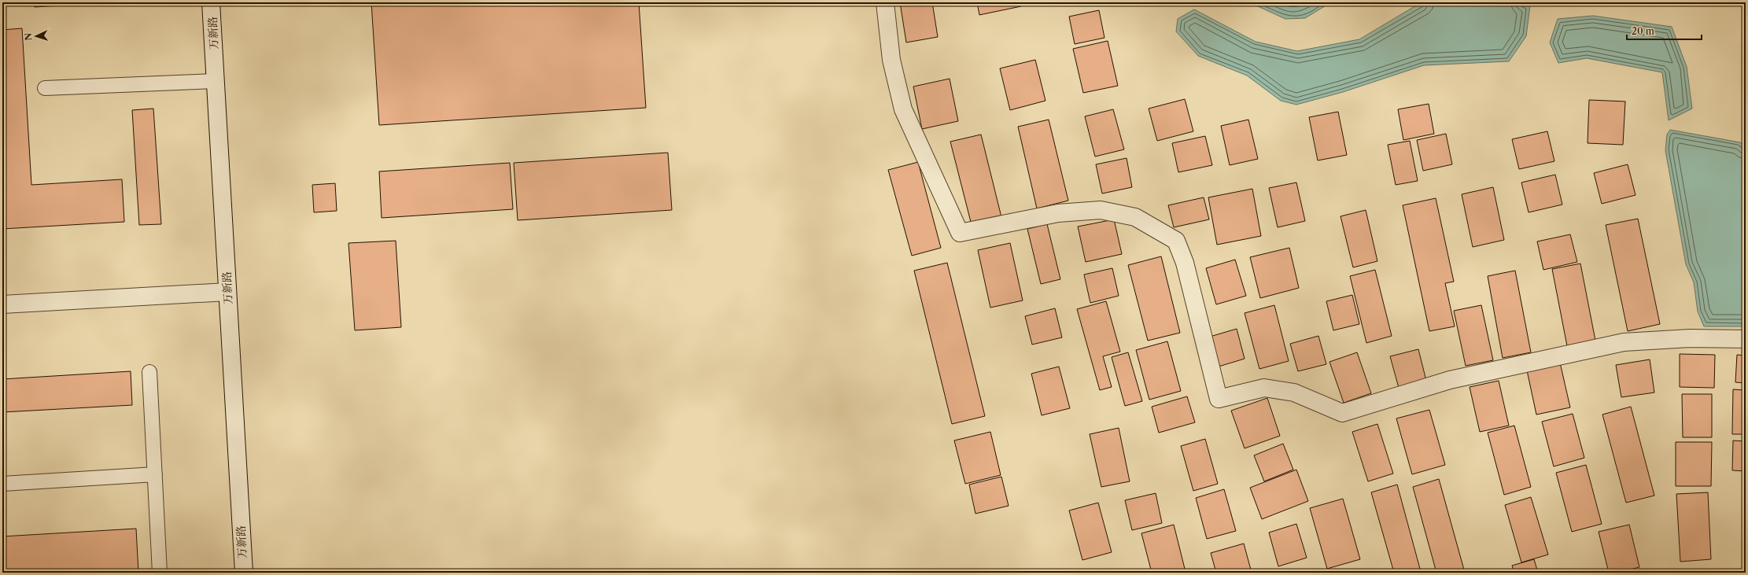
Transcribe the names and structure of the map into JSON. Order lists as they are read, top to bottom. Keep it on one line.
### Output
{"streets":{"street":["万新路"]},"scale_bar":"20 m","north":"left"}
